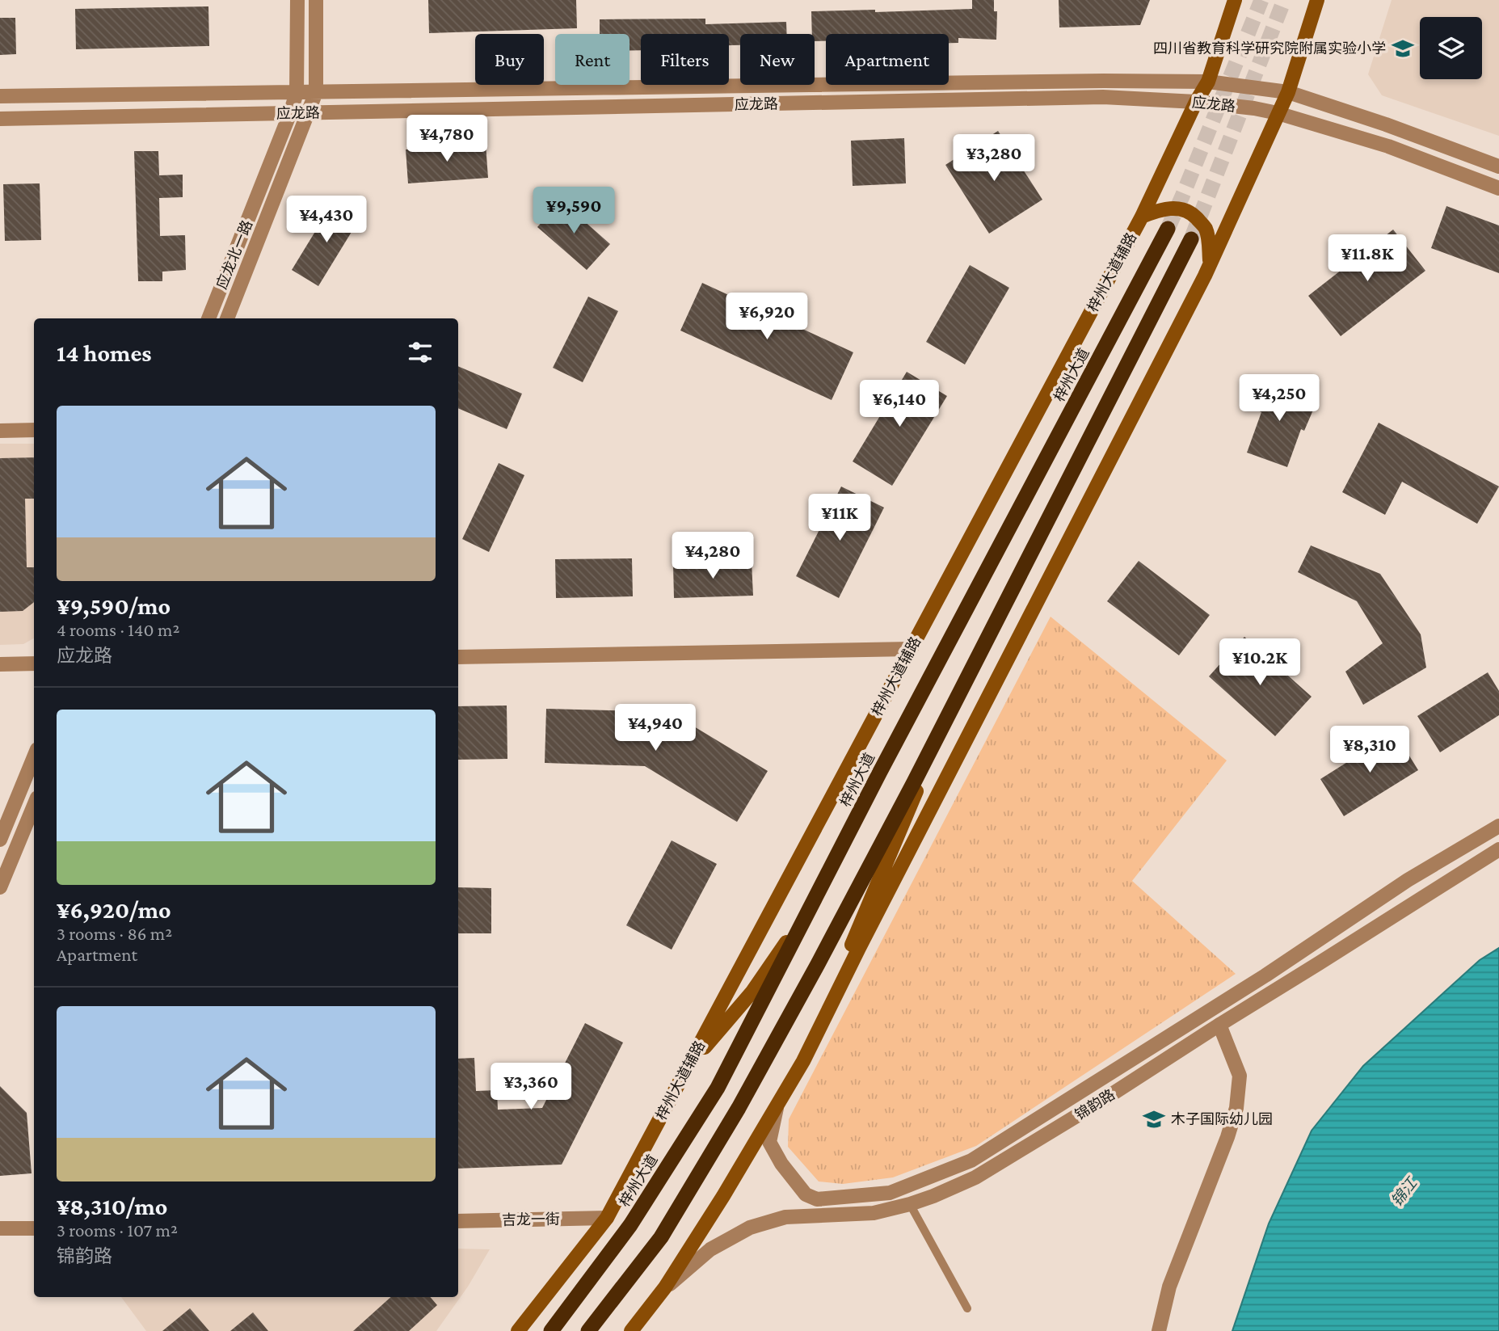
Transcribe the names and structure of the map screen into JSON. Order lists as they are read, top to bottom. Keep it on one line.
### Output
{"streets":{"highway":["梓州大道"],"main road":["梓州大道辅路"],"street":["应龙路","应龙北一路","锦韵路","吉龙一街"]},"crossings":[["应龙路","应龙北一路"],["应龙路","梓州大道辅路"],["梓州大道辅路","吉龙一街"]],"water":["锦江"],"places":{"school or university":["四川省教育科学研究院附属实验小学","木子国际幼儿园"]},"page":{"chip":["Buy","Rent","Filters","New","Apartment"],"price":["¥4,780","¥3,280","¥9,590","¥4,430","¥11.8K","¥6,920","¥4,250","¥6,140","¥11K","¥4,280","¥10.2K","¥4,940","¥8,310","¥3,360"],"heading":"14 homes","list":[{"name":"¥9,590/mo","note":"4 rooms · 140 m² · 应龙路"},{"name":"¥6,920/mo","note":"3 rooms · 86 m² · Apartment"},{"name":"¥8,310/mo","note":"3 rooms · 107 m² · 锦韵路"}]}}
